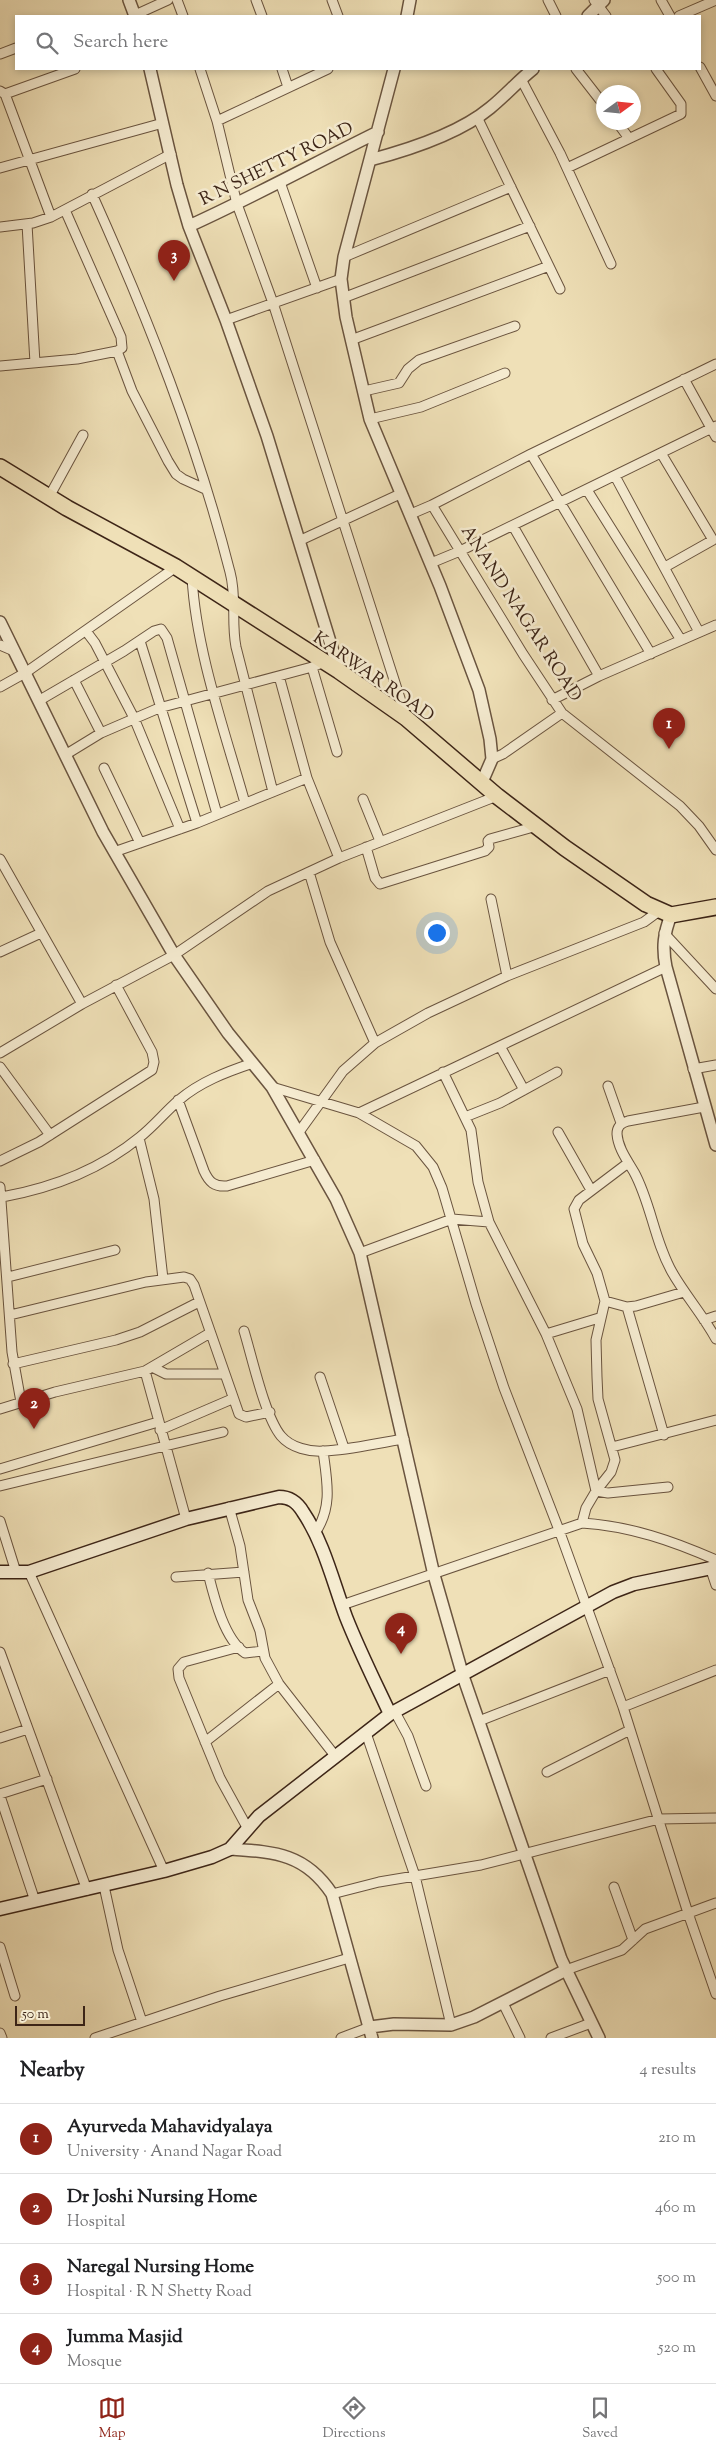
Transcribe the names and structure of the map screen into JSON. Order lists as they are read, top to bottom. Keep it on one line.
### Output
{"streets":{"highway":["KARWAR ROAD"],"street":["R N SHETTY ROAD","ANAND NAGAR ROAD"]},"scale_bar":"50 m","north":"right","page":{"search":"Search here","pins":["3","1","2","4"],"scale":"50 m","heading":["Nearby","4 results"],"list":[{"mark":"1","name":"Ayurveda Mahavidyalaya","note":"University · Anand Nagar Road","value":"210 m"},{"mark":"2","name":"Dr Joshi Nursing Home","note":"Hospital","value":"460 m"},{"mark":"3","name":"Naregal Nursing Home","note":"Hospital · R N Shetty Road","value":"500 m"},{"mark":"4","name":"Jumma Masjid","note":"Mosque","value":"520 m"}],"nav":["Map","Directions","Saved"]}}
